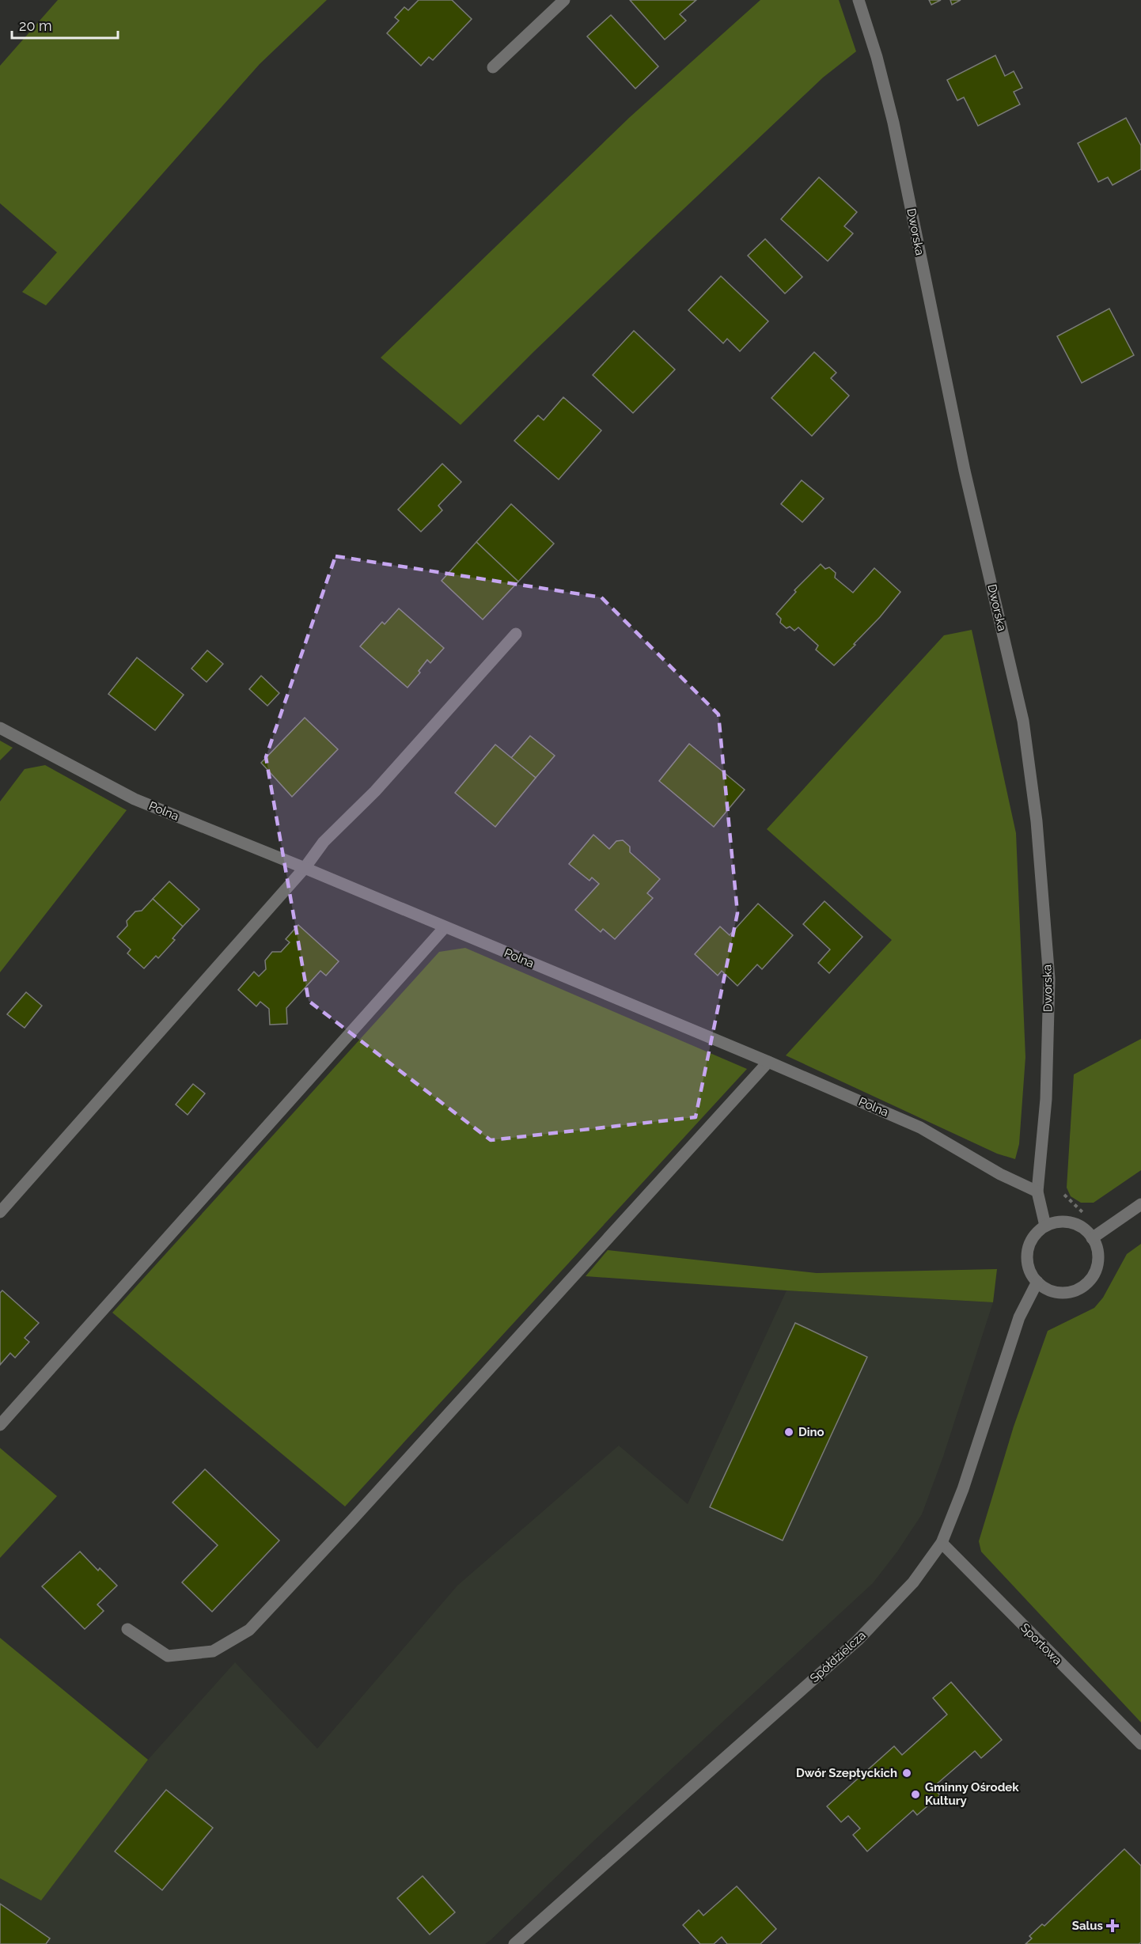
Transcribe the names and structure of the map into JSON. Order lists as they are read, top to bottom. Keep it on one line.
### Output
{"streets":{"street":["Dworska","Polna","Sportowa","Spółdzielcza"]},"crossings":[["Dworska","Polna"],["Dworska","Spółdzielcza"],["Sportowa","Spółdzielcza"]],"places":{"other":["Dino","Dwór Szeptyckich","Gminny Ośrodek Kultury"],"health":["Salus"]},"scale_bar":"20 m"}
